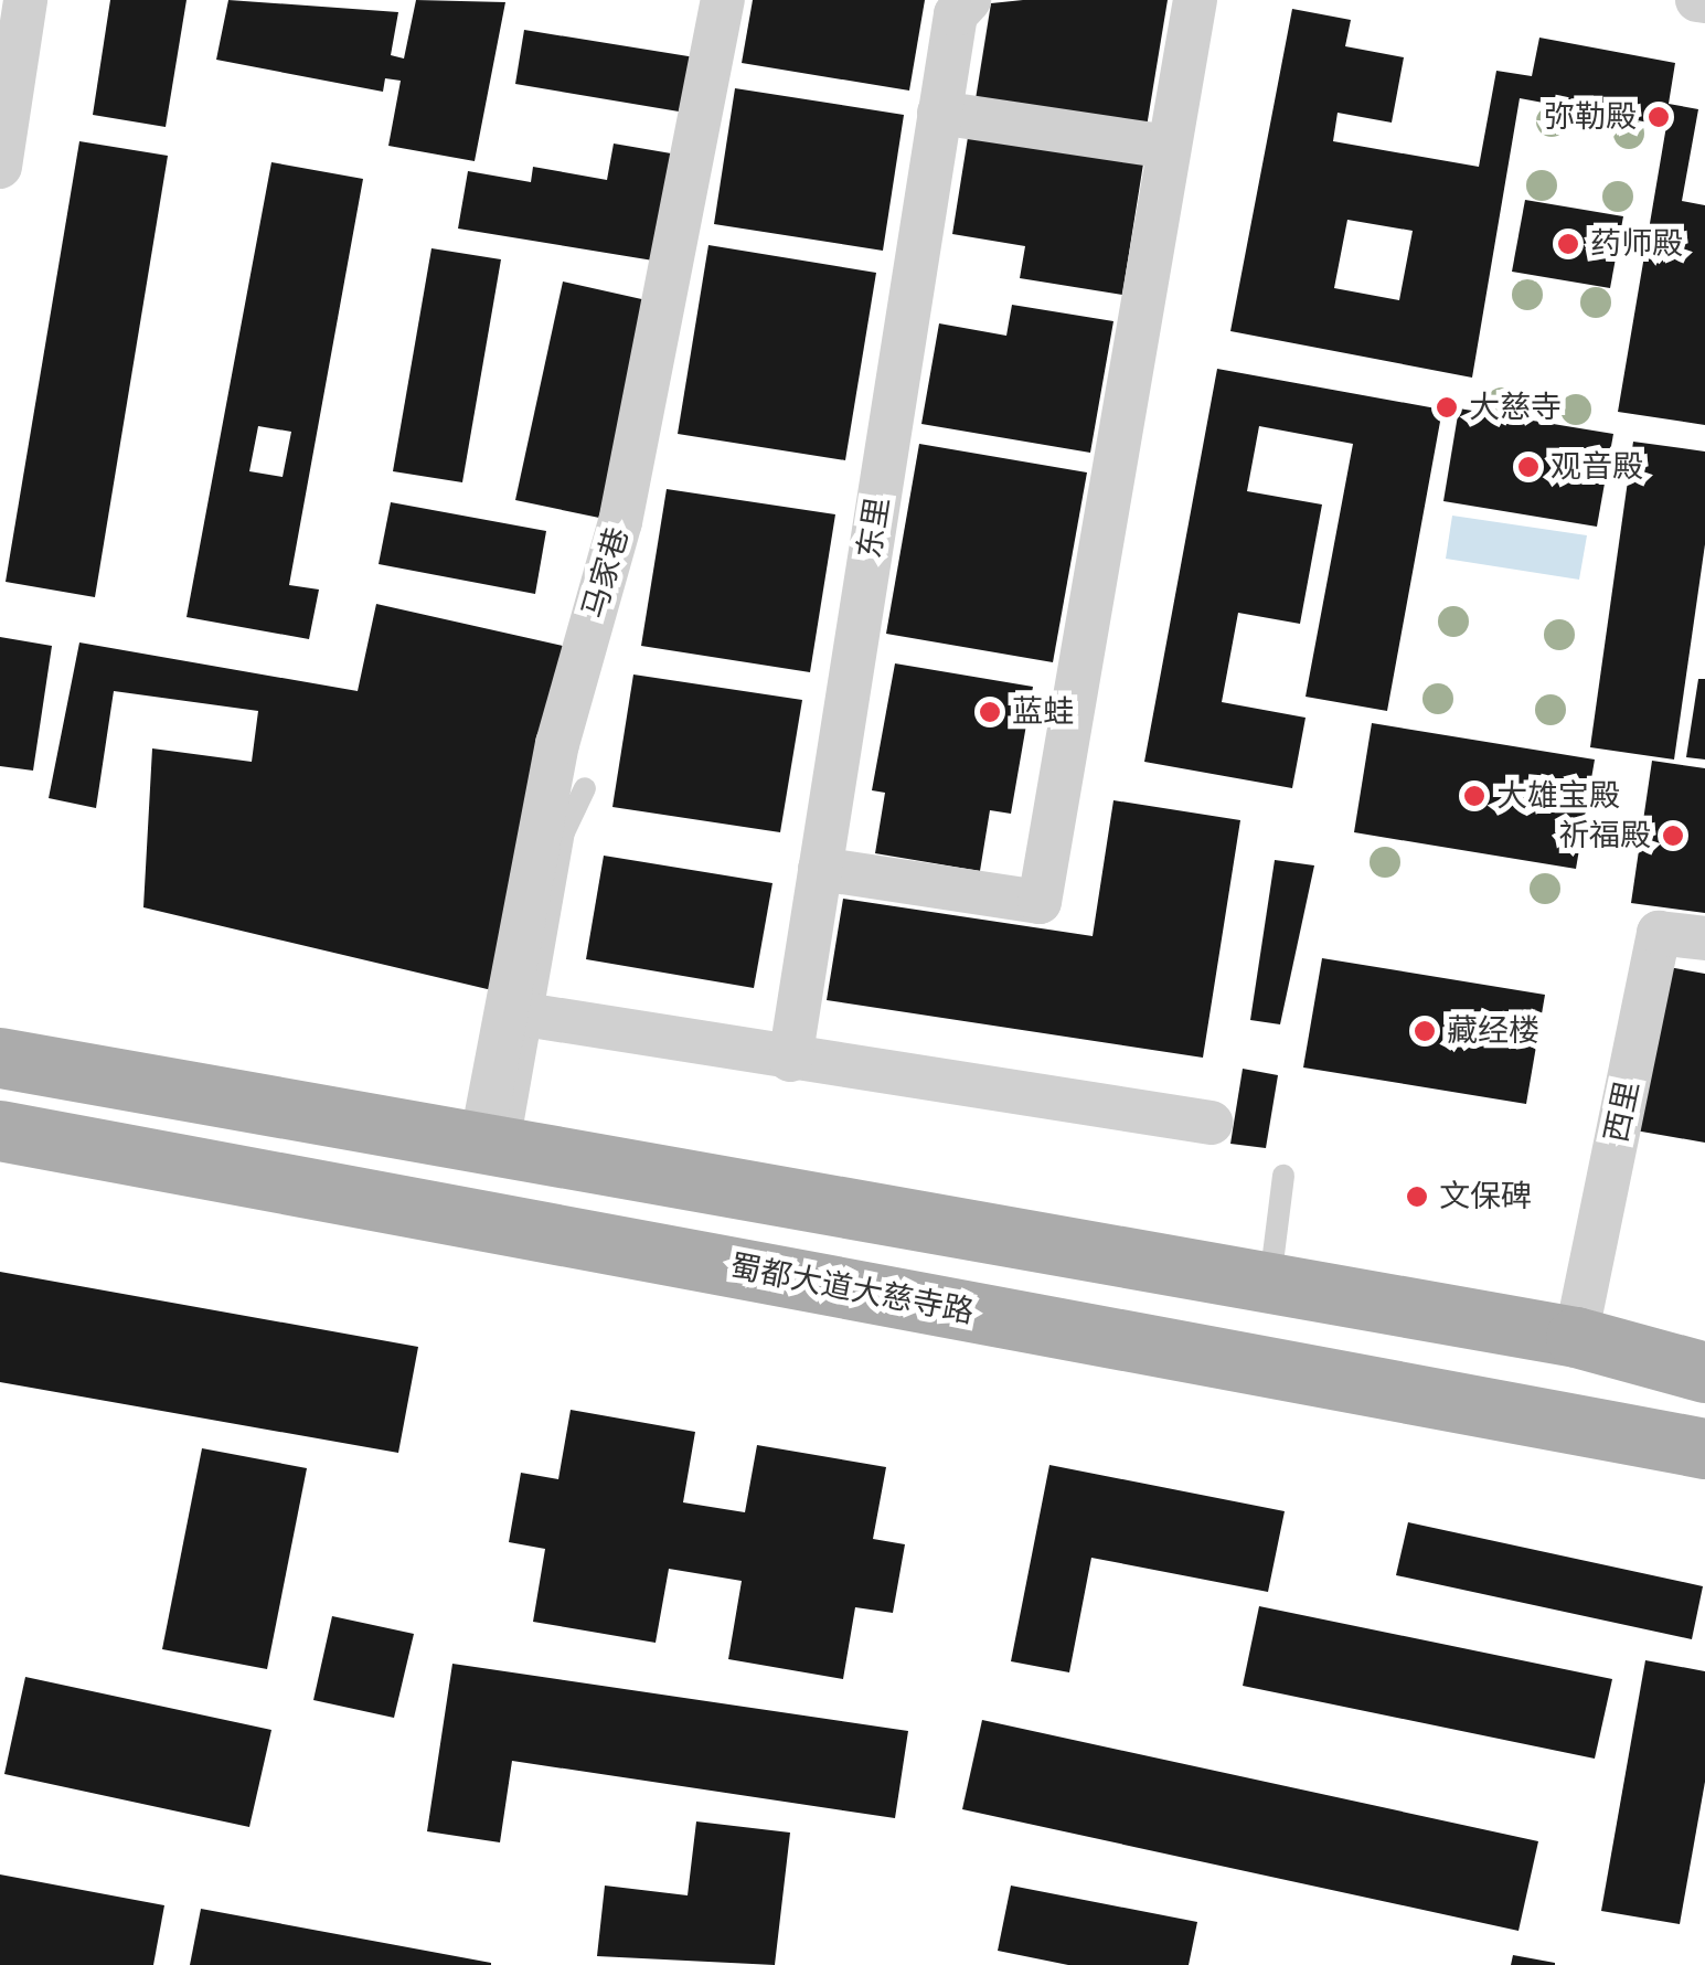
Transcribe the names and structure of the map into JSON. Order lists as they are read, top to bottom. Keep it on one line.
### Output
{"streets":{"main road":["蜀都大道大慈寺路"],"street":["东里","马家巷","西里"]},"places":["弥勒殿","药师殿","大慈寺","观音殿","蓝蛙","大雄宝殿","祈福殿","藏经楼","文保碑"]}
